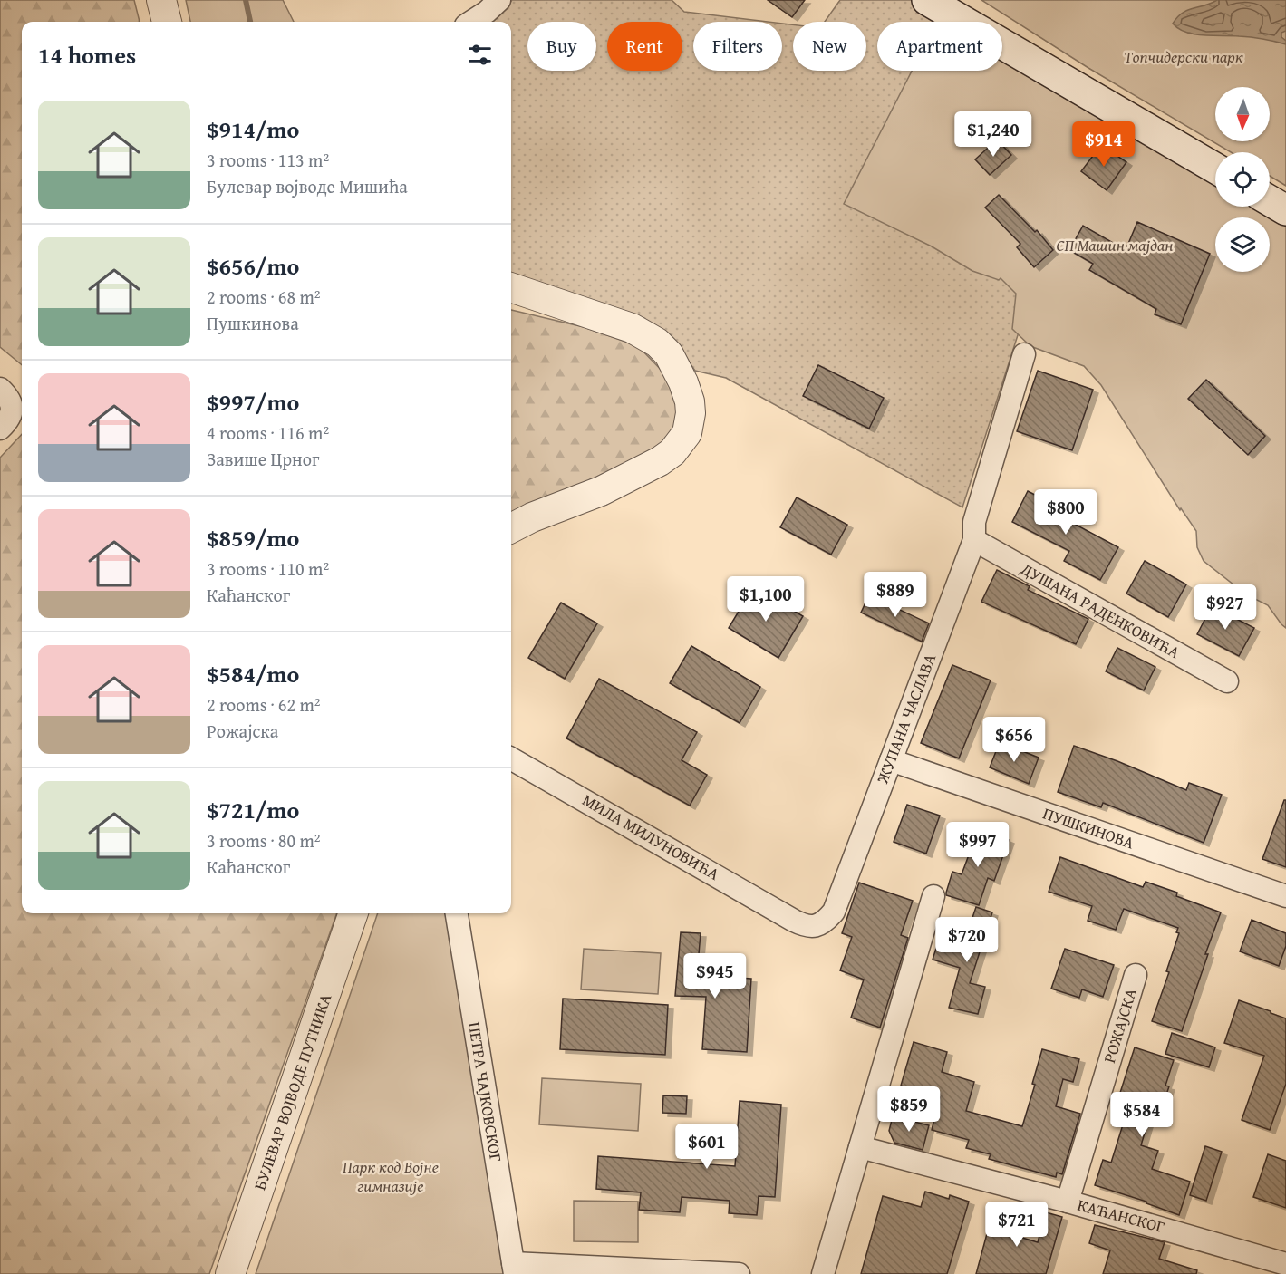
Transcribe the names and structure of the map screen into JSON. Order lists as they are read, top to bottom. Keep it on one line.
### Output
{"streets":{"street":["ДУШАНА РАДЕНКОВИЋА","ЖУПАНА ЧАСЛАВА","ПУШКИНОВА","МИЛА МИЛУНОВИЋА","РОЖАЈСКА","БУЛЕВАР ВОЈВОДЕ ПУТНИКА","ПЕТРА ЧАЈКОВСКОГ","КАЋАНСКОГ"]},"crossings":[["ДУШАНА РАДЕНКОВИЋА","ЖУПАНА ЧАСЛАВА"],["ЖУПАНА ЧАСЛАВА","ПУШКИНОВА"],["ЖУПАНА ЧАСЛАВА","МИЛА МИЛУНОВИЋА"],["РОЖАЈСКА","КАЋАНСКОГ"]],"parks":["Топчидерски парк","СП Машин мајдан","Парк код Војне гимназије"],"north":"bottom","page":{"chip":["Buy","Rent","Filters","New","Apartment"],"heading":"14 homes","list":[{"name":"$914/mo","note":"3 rooms · 113 m² · Булевар војводе Мишића"},{"name":"$656/mo","note":"2 rooms · 68 m² · Пушкинова"},{"name":"$997/mo","note":"4 rooms · 116 m² · Завише Црног"},{"name":"$859/mo","note":"3 rooms · 110 m² · Каћанског"},{"name":"$584/mo","note":"2 rooms · 62 m² · Рожајска"},{"name":"$721/mo","note":"3 rooms · 80 m² · Каћанског"}],"price":["$1,240","$914","$800","$889","$1,100","$927","$656","$997","$720","$945","$859","$584","$601","$721"]}}
